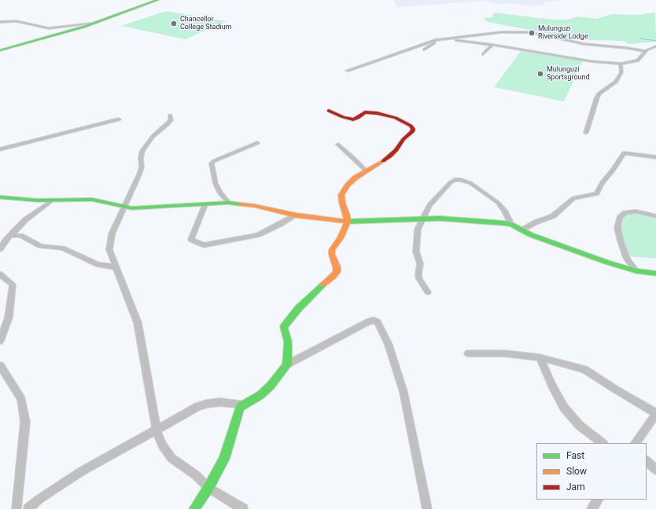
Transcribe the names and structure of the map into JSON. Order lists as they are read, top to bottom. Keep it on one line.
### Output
{"places":["Chancellor College Stadium","Mulunguzi Riverside Lodge","Mulunguzi Sportsground"],"legend":["Fast","Slow","Jam"]}
